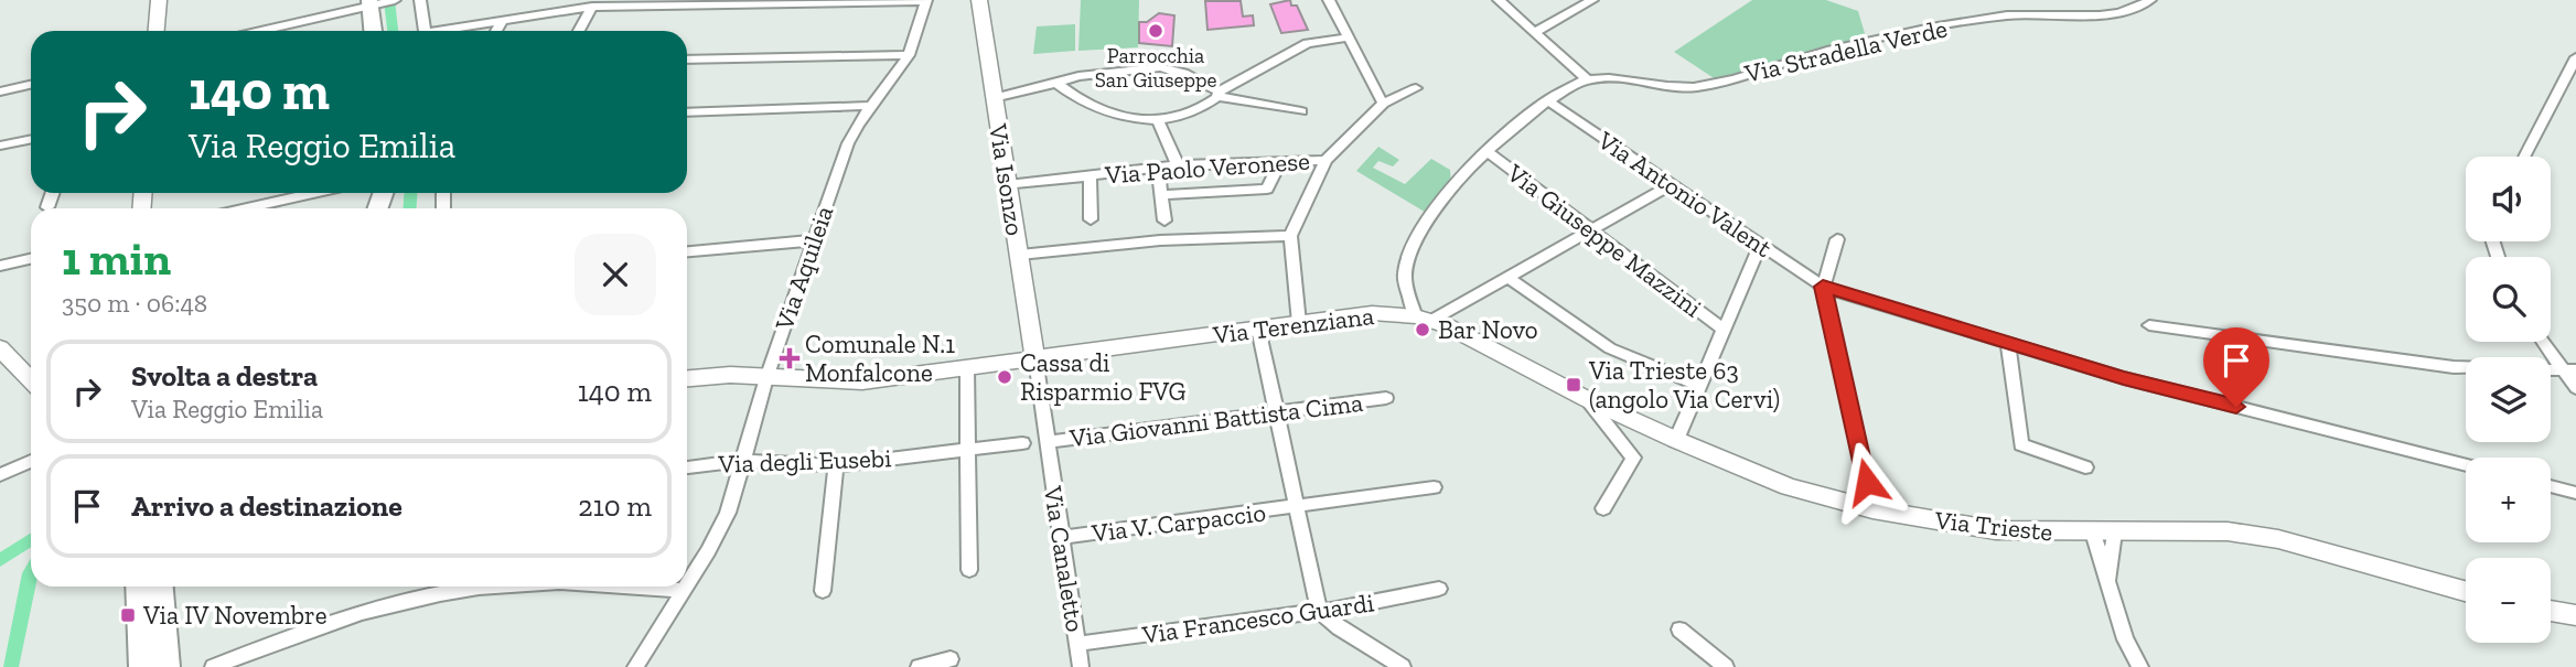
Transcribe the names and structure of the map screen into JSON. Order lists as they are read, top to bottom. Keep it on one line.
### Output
{"streets":{"street":["Via Stradella Verde","Via Paolo Veronese","Via Isonzo","Via Antonio Valent","Via Giuseppe Mazzini","Via Aquileia","Via Terenziana","Via Giovanni Battista Cima","Via degli Eusebi","Via V. Carpaccio","Via Trieste","Via Canaletto","Via Francesco Guardi"]},"crossings":[["Via Paolo Veronese","Via Isonzo"],["Via Isonzo","Via Terenziana"],["Via Isonzo","Via Canaletto"],["Via Aquileia","Via Terenziana"],["Via Aquileia","Via degli Eusebi"],["Via Terenziana","Via Trieste"],["Via Terenziana","Via Canaletto"],["Via Giovanni Battista Cima","Via Canaletto"],["Via V. Carpaccio","Via Canaletto"],["Via Canaletto","Via Francesco Guardi"]],"places":{"other":["Parrocchia San Giuseppe","Bar Novo","Cassa di Risparmio FVG"],"health":["Comunale N.1 Monfalcone"],"transit":["Via Trieste 63 (angolo Via Cervi)","Via IV Novembre"]},"page":{"turn":["140 m","Via Reggio Emilia"],"map_buttons":["+","−"],"heading":["1 min","350 m · 06:48"],"list":[{"name":"Svolta a destra","note":"Via Reggio Emilia","value":"140 m"},{"name":"Arrivo a destinazione","value":"210 m"}]}}
